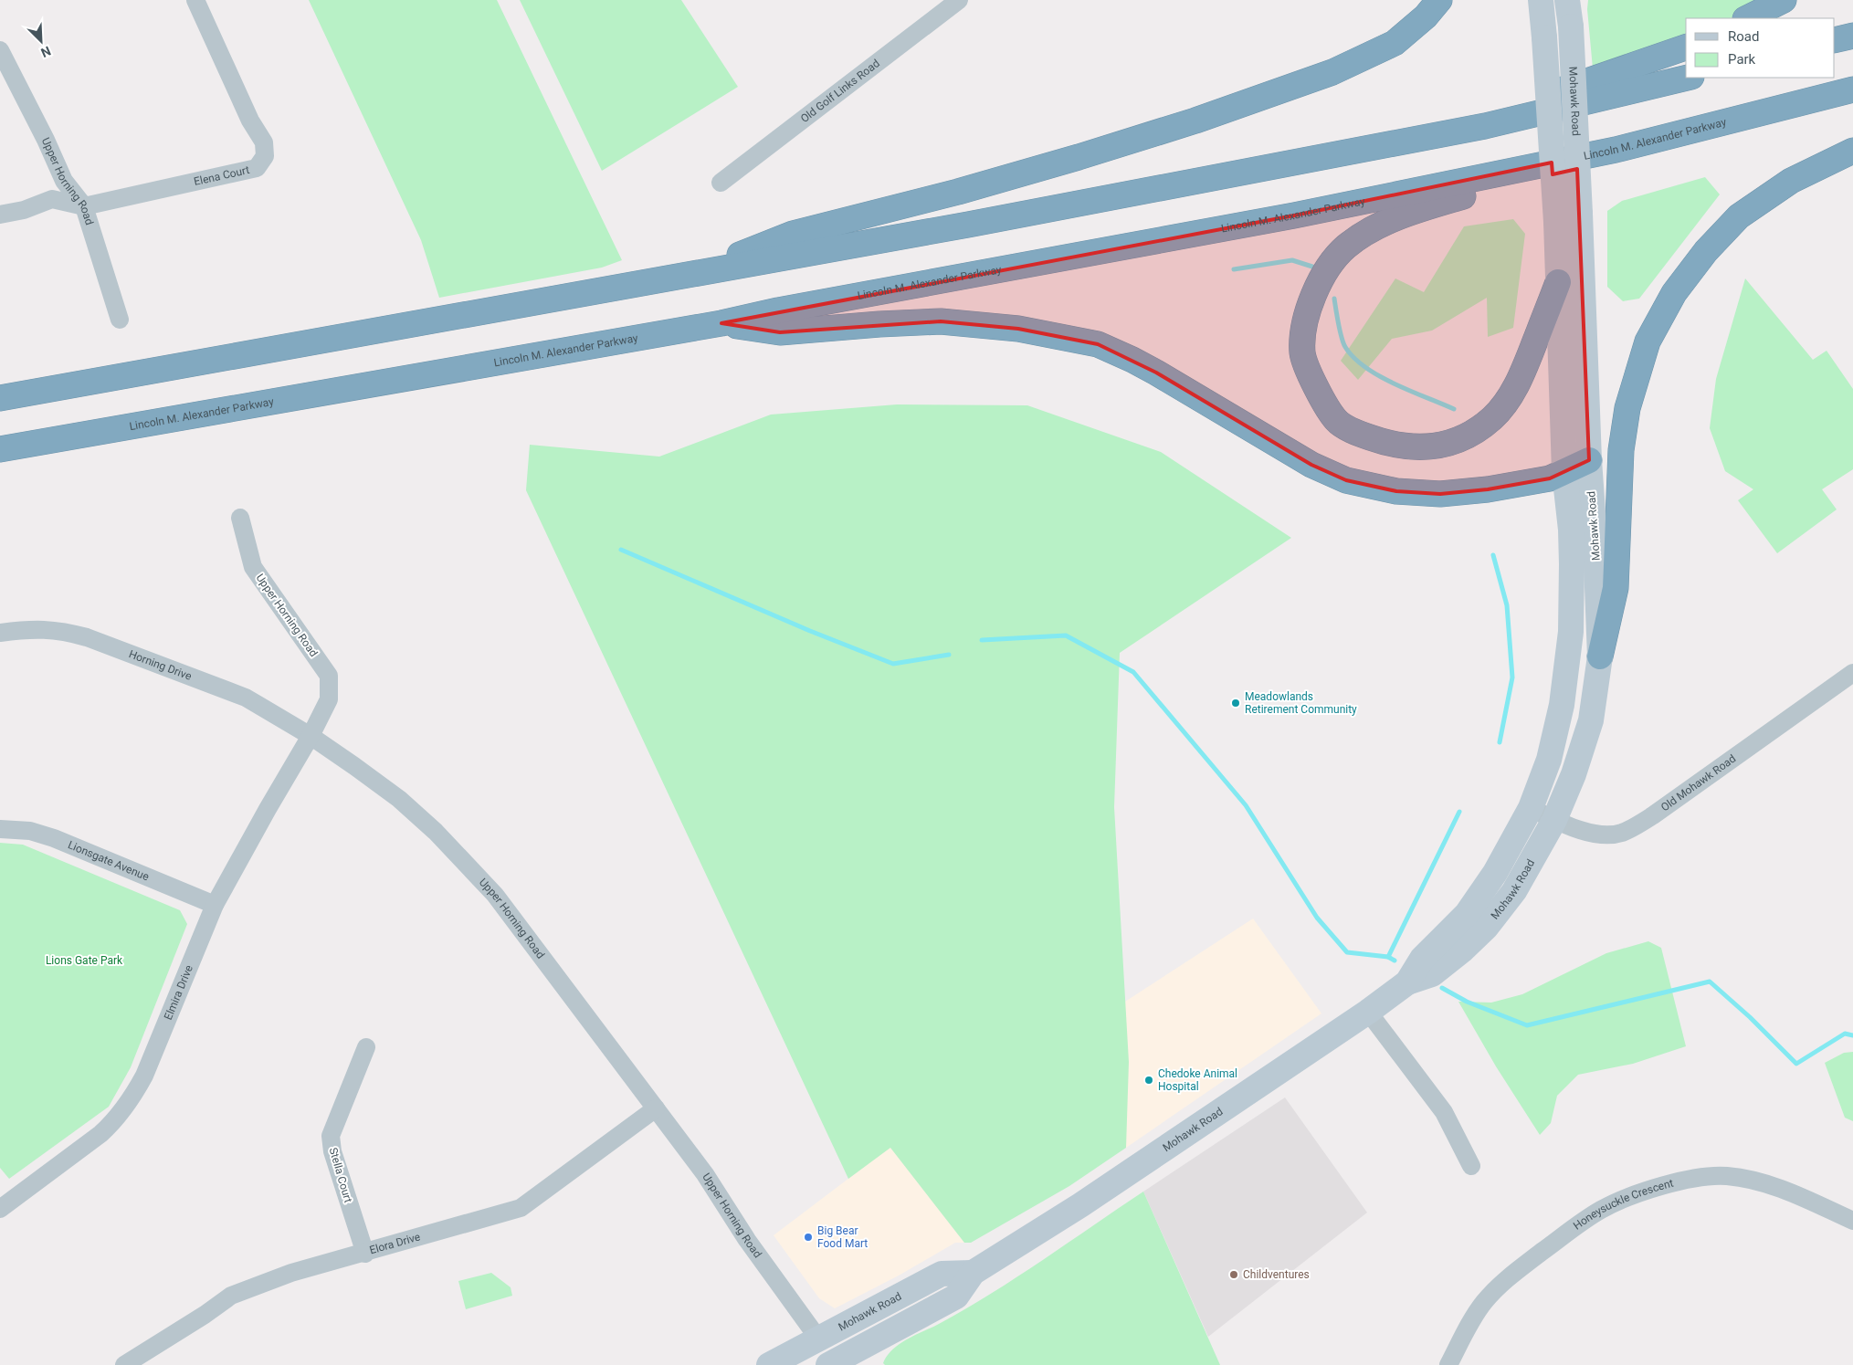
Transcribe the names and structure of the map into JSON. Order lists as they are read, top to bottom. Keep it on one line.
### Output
{"streets":{"highway":["Lincoln M. Alexander Parkway"],"main road":["Mohawk Road"],"street":["Old Golf Links Road","Elena Court","Upper Horning Road","Horning Drive","Old Mohawk Road","Lionsgate Avenue","Elmira Drive","Stella Court","Honeysuckle Crescent","Elora Drive"]},"crossings":[["Mohawk Road","Upper Horning Road"],["Mohawk Road","Old Mohawk Road"],["Elena Court","Upper Horning Road"],["Upper Horning Road","Horning Drive"],["Upper Horning Road","Elmira Drive"],["Upper Horning Road","Elora Drive"],["Horning Drive","Elmira Drive"],["Lionsgate Avenue","Elmira Drive"],["Stella Court","Elora Drive"]],"parks":["Lions Gate Park"],"places":["Meadowlands Retirement Community","Chedoke Animal Hospital","Big Bear Food Mart","Childventures"],"legend":["Road","Park"],"north":"bottom right"}
